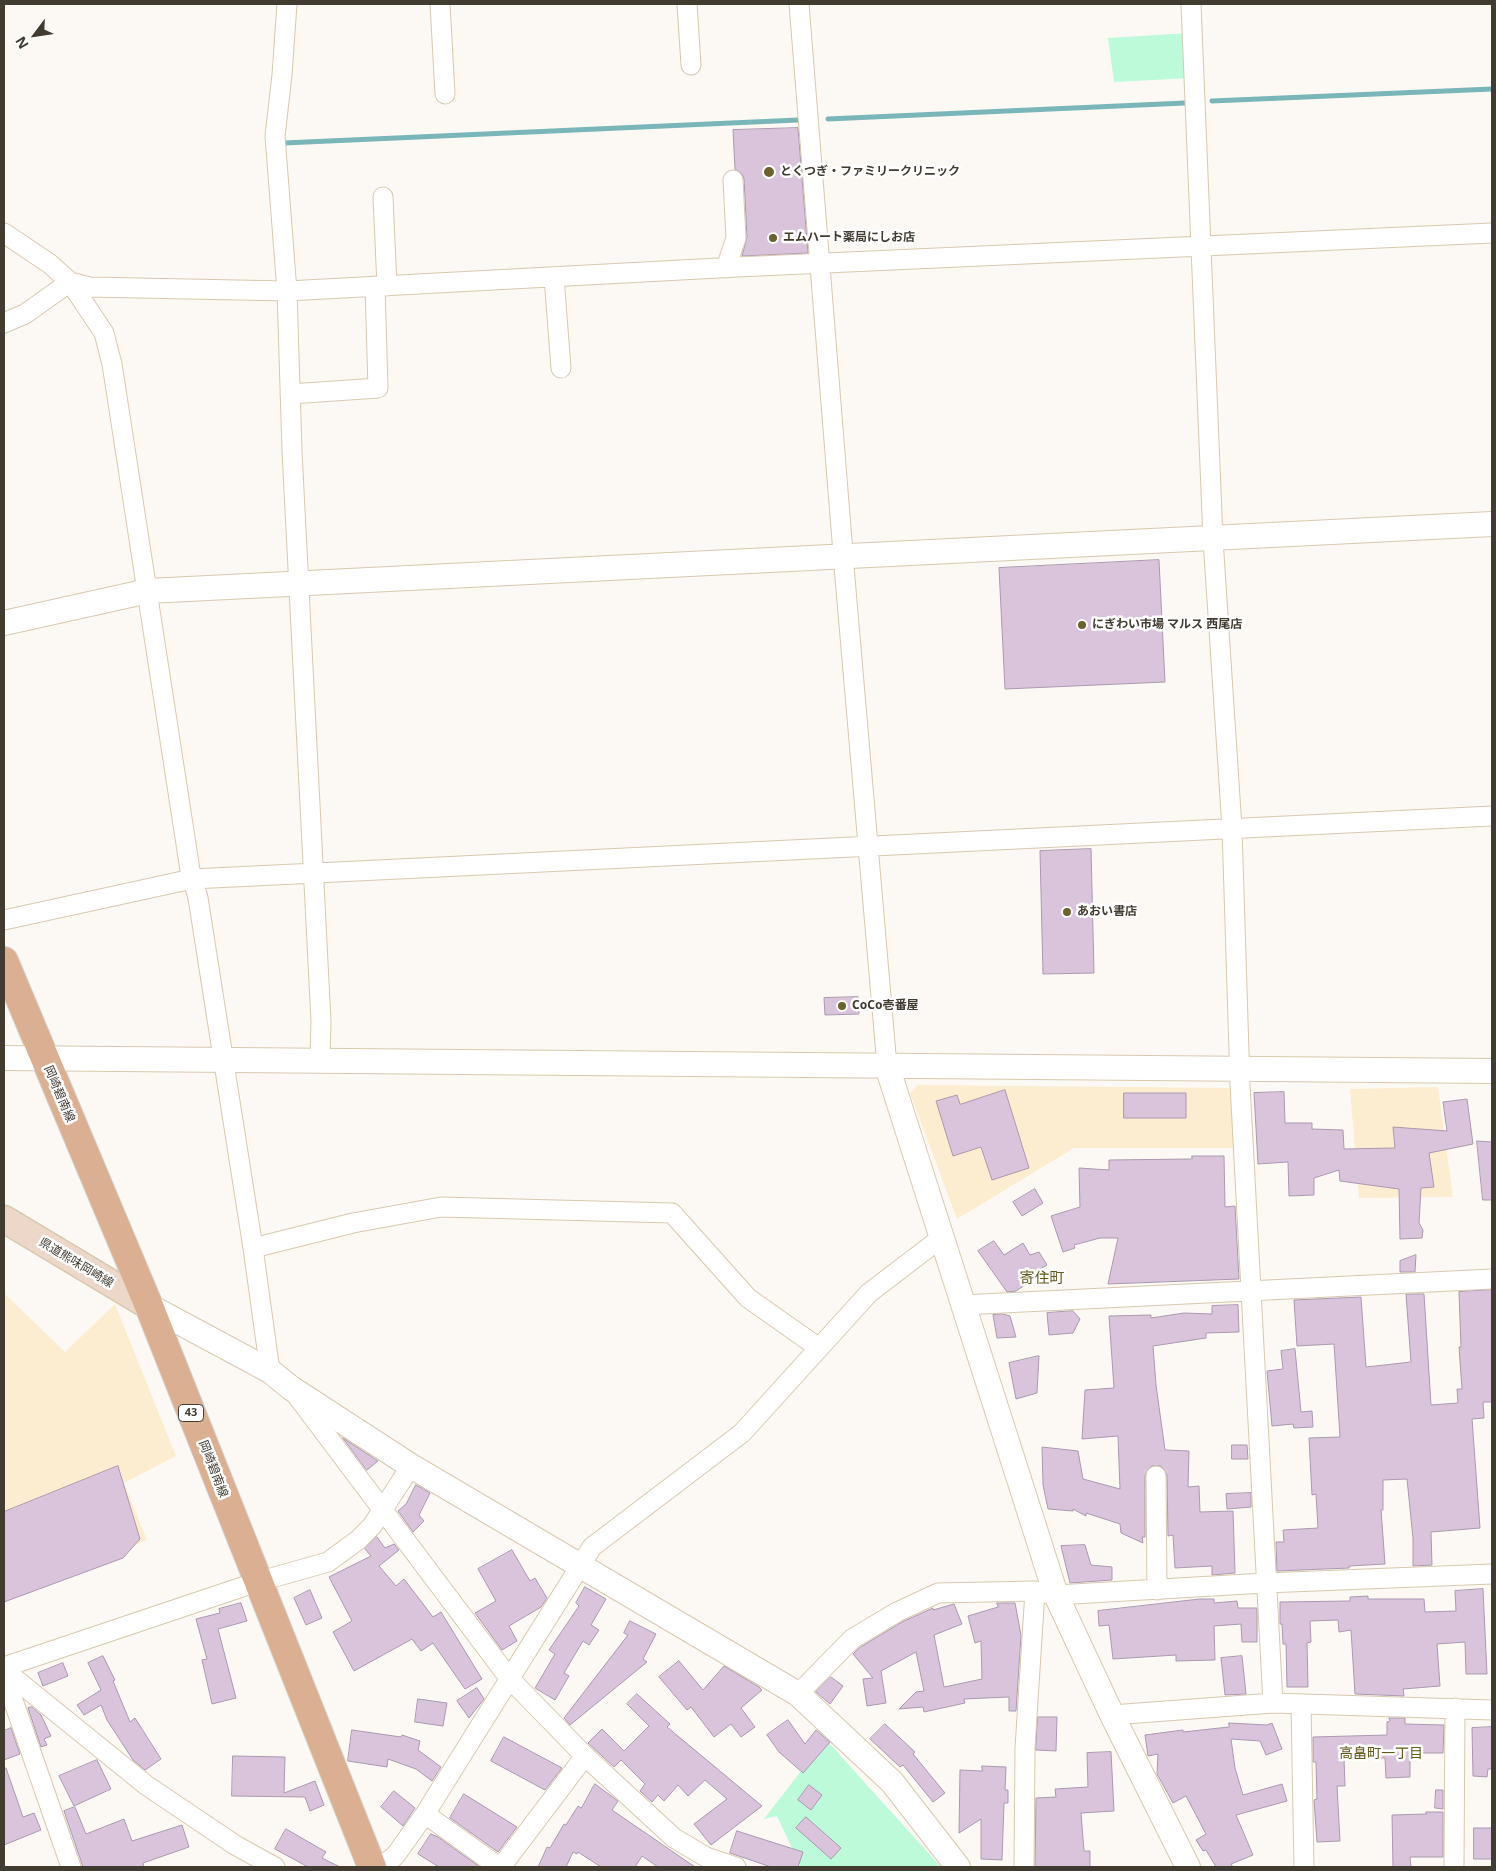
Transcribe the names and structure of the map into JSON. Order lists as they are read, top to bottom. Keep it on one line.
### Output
{"streets":{"main road":["岡崎碧南線","県道熊味岡崎線","43"]},"crossings":[["岡崎碧南線","県道熊味岡崎線"]],"districts":["寄住町","高畠町一丁目"],"places":["とくつぎ・ファミリークリニック","エムハート薬局にしお店","にぎわい市場 マルス 西尾店","あおい書店","CoCo壱番屋"],"north":"bottom left"}
